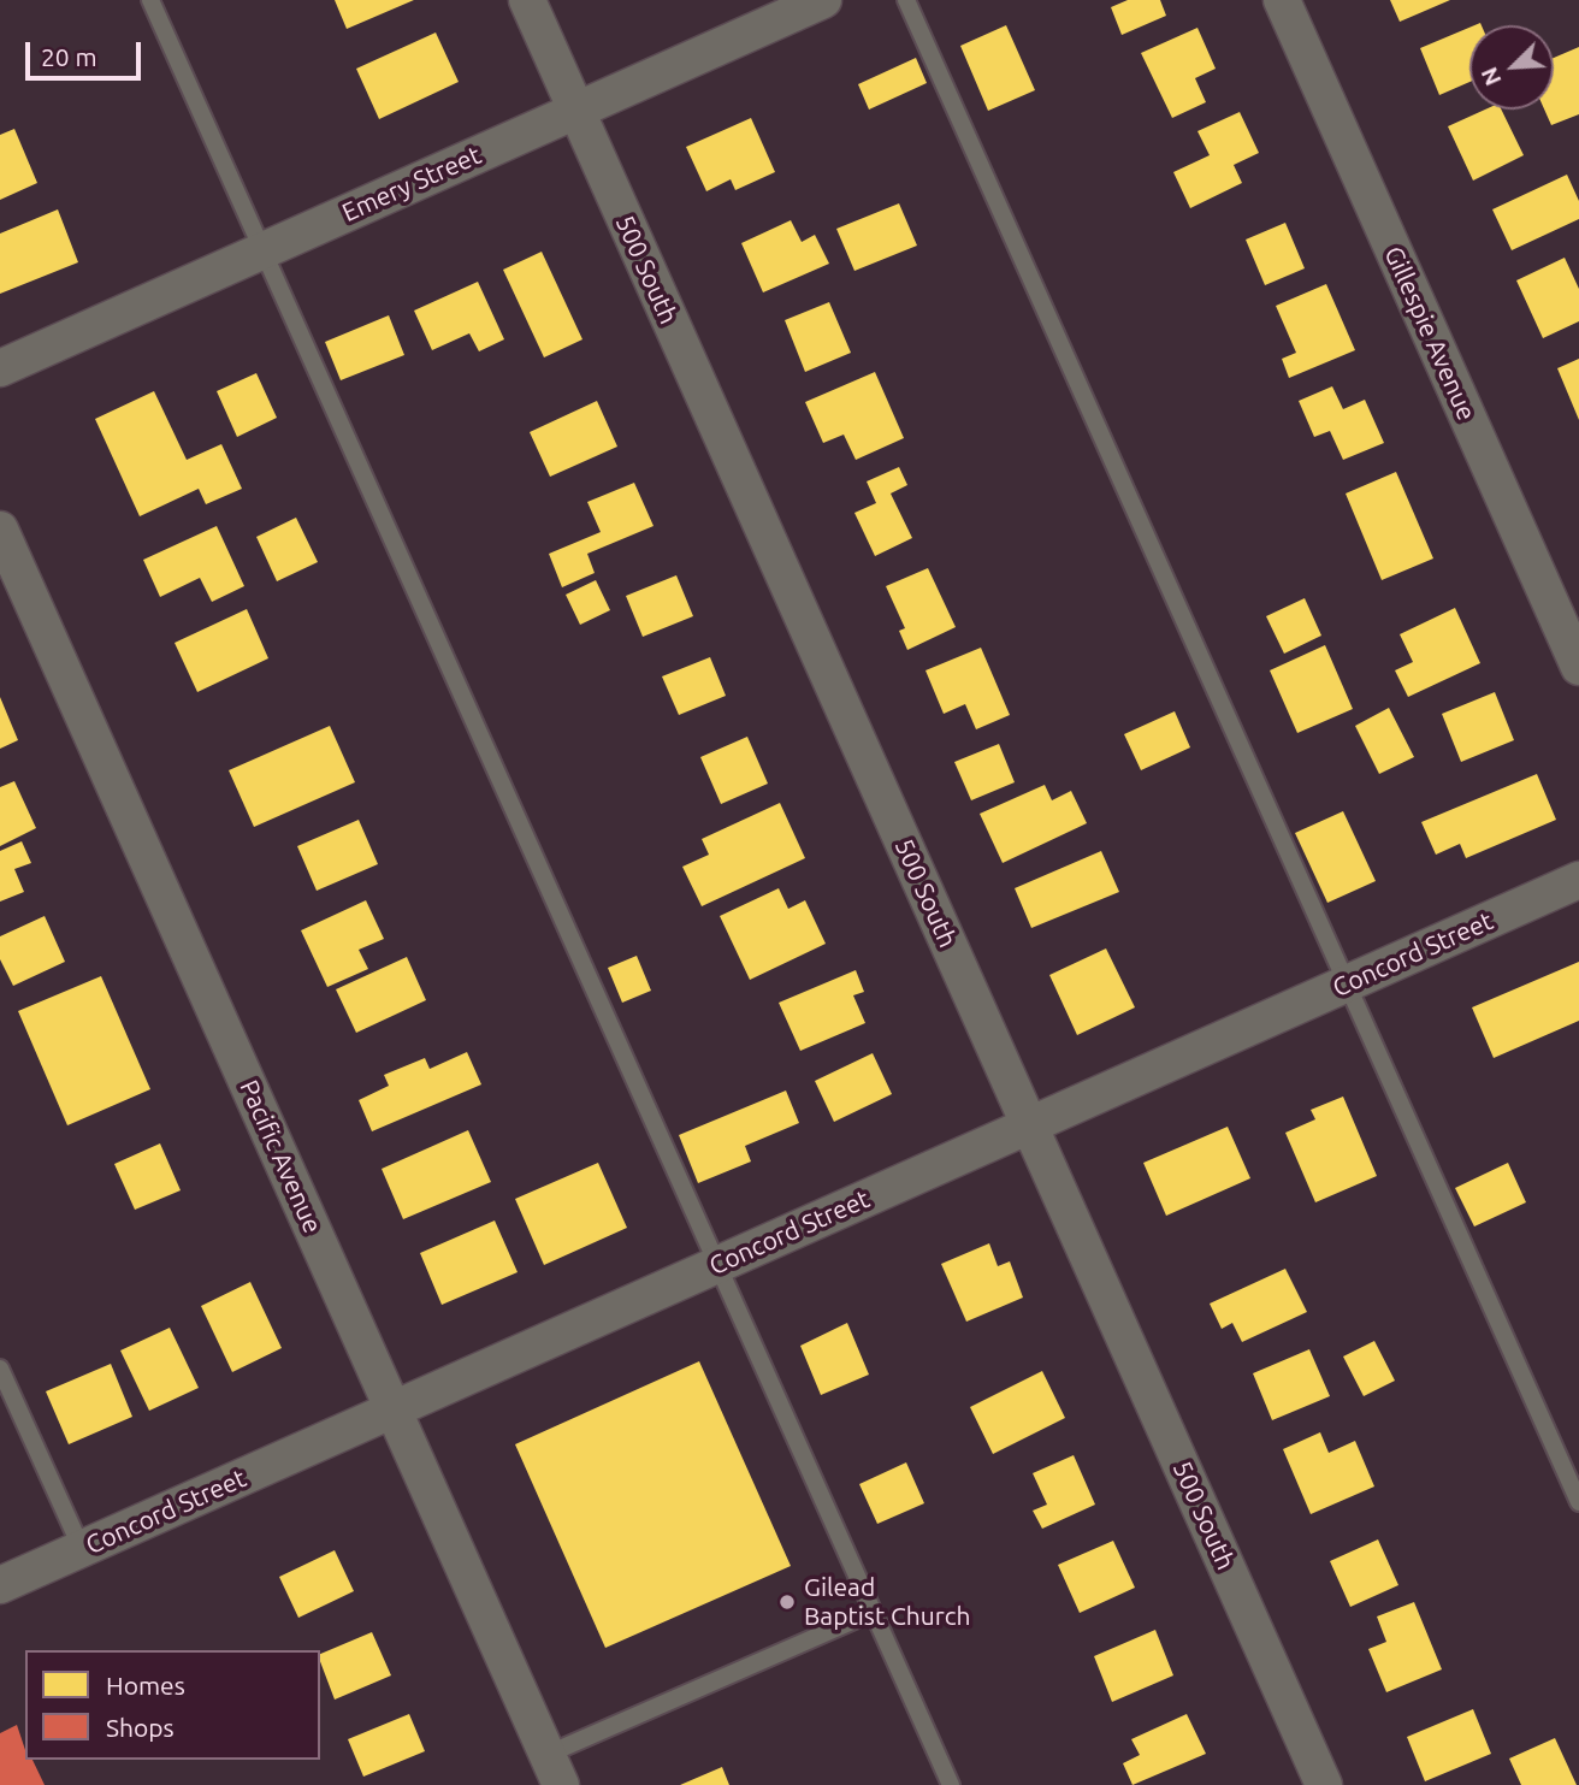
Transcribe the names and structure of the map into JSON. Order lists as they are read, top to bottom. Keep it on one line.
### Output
{"streets":{"street":["Emery Street","500 South","Gillespie Avenue","Concord Street","Pacific Avenue"]},"crossings":[["Emery Street","500 South"],["500 South","Concord Street"],["Concord Street","Pacific Avenue"]],"places":["Gilead Baptist Church"],"legend":["Homes","Shops"],"scale_bar":"20 m","north":"bottom left"}
